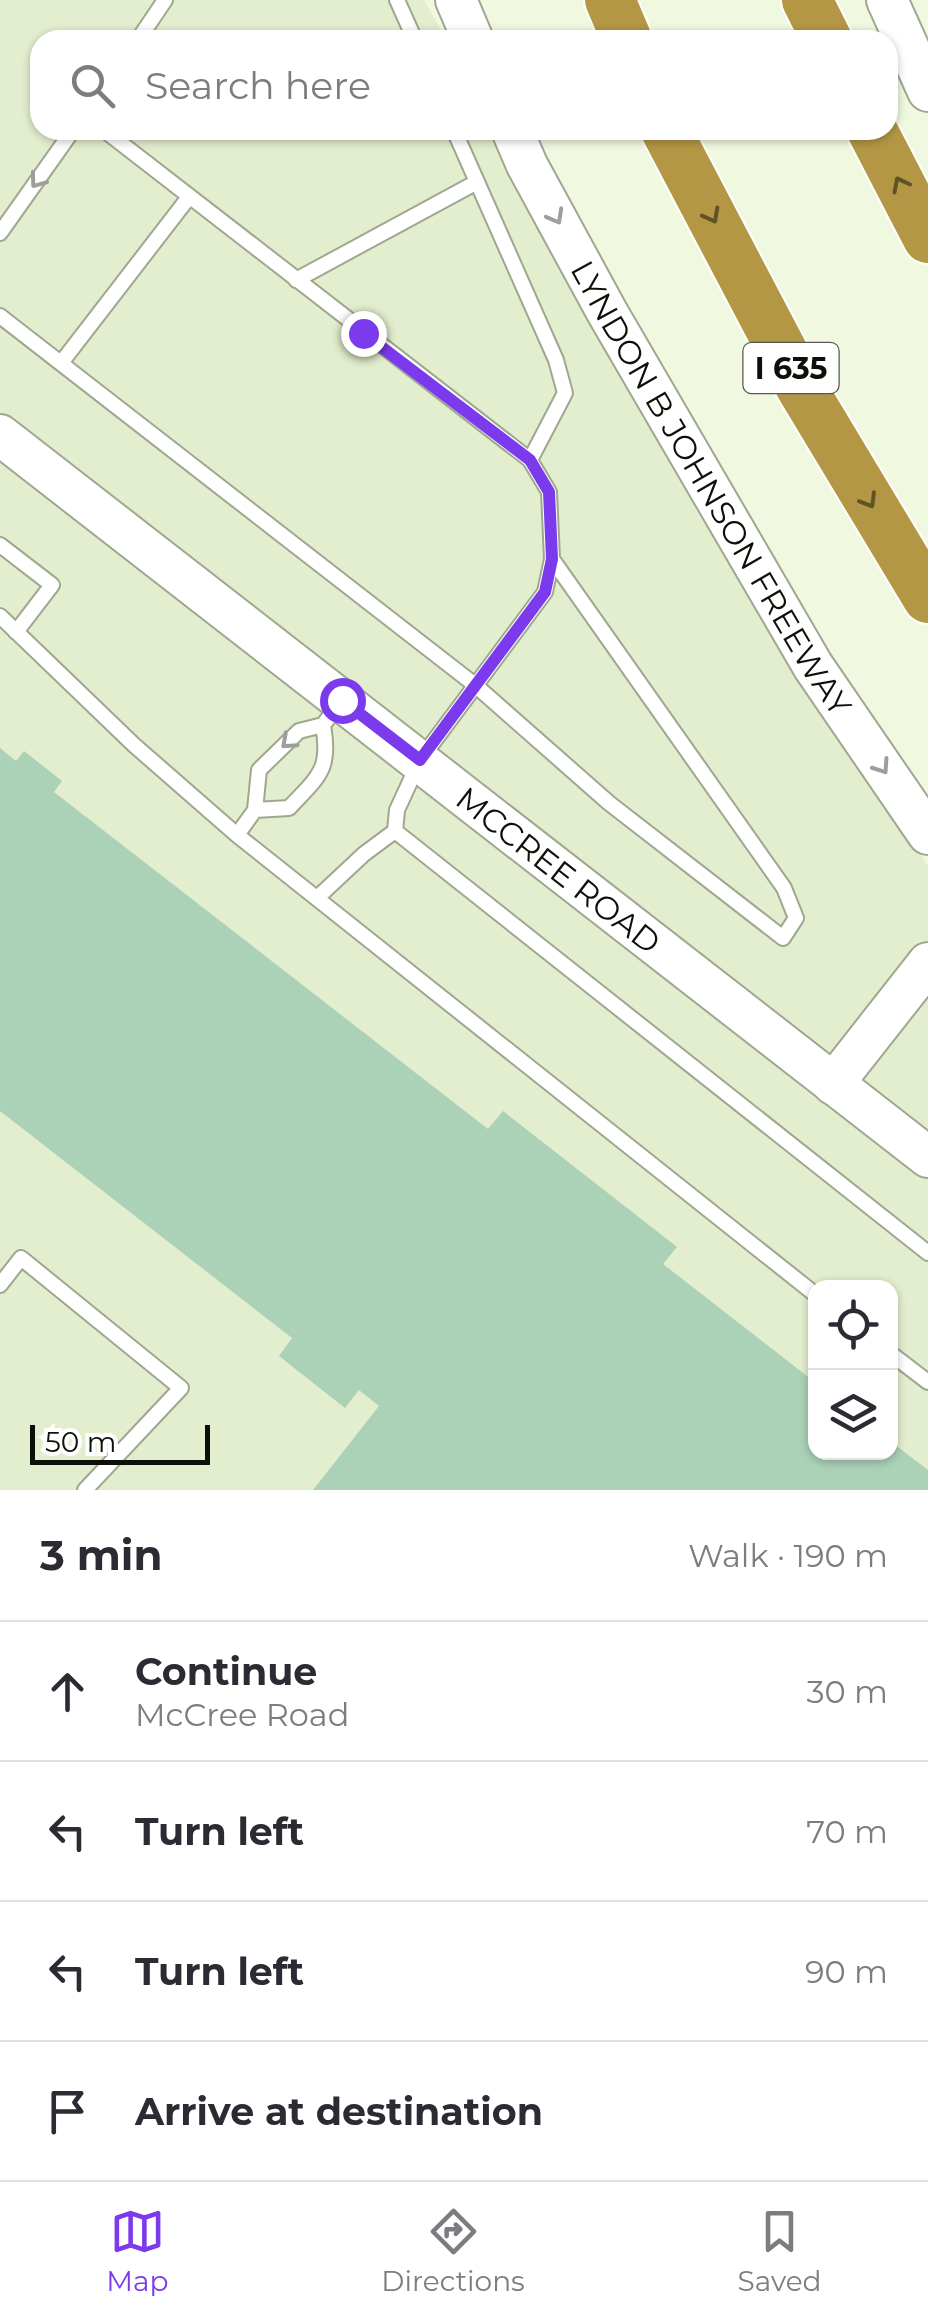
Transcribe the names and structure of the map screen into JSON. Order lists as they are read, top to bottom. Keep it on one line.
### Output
{"streets":{"highway":["I 635"],"main road":["LYNDON B JOHNSON FREEWAY","MCCREE ROAD"]},"one_way":["LYNDON B JOHNSON FREEWAY"],"scale_bar":"50 m","page":{"search":"Search here","scale":"50 m","heading":["3 min","Walk · 190 m"],"list":[["Continue","McCree Road","30 m"],["Turn left","70 m"],["Turn left","90 m"],"Arrive at destination"],"nav":["Map","Directions","Saved"]}}
